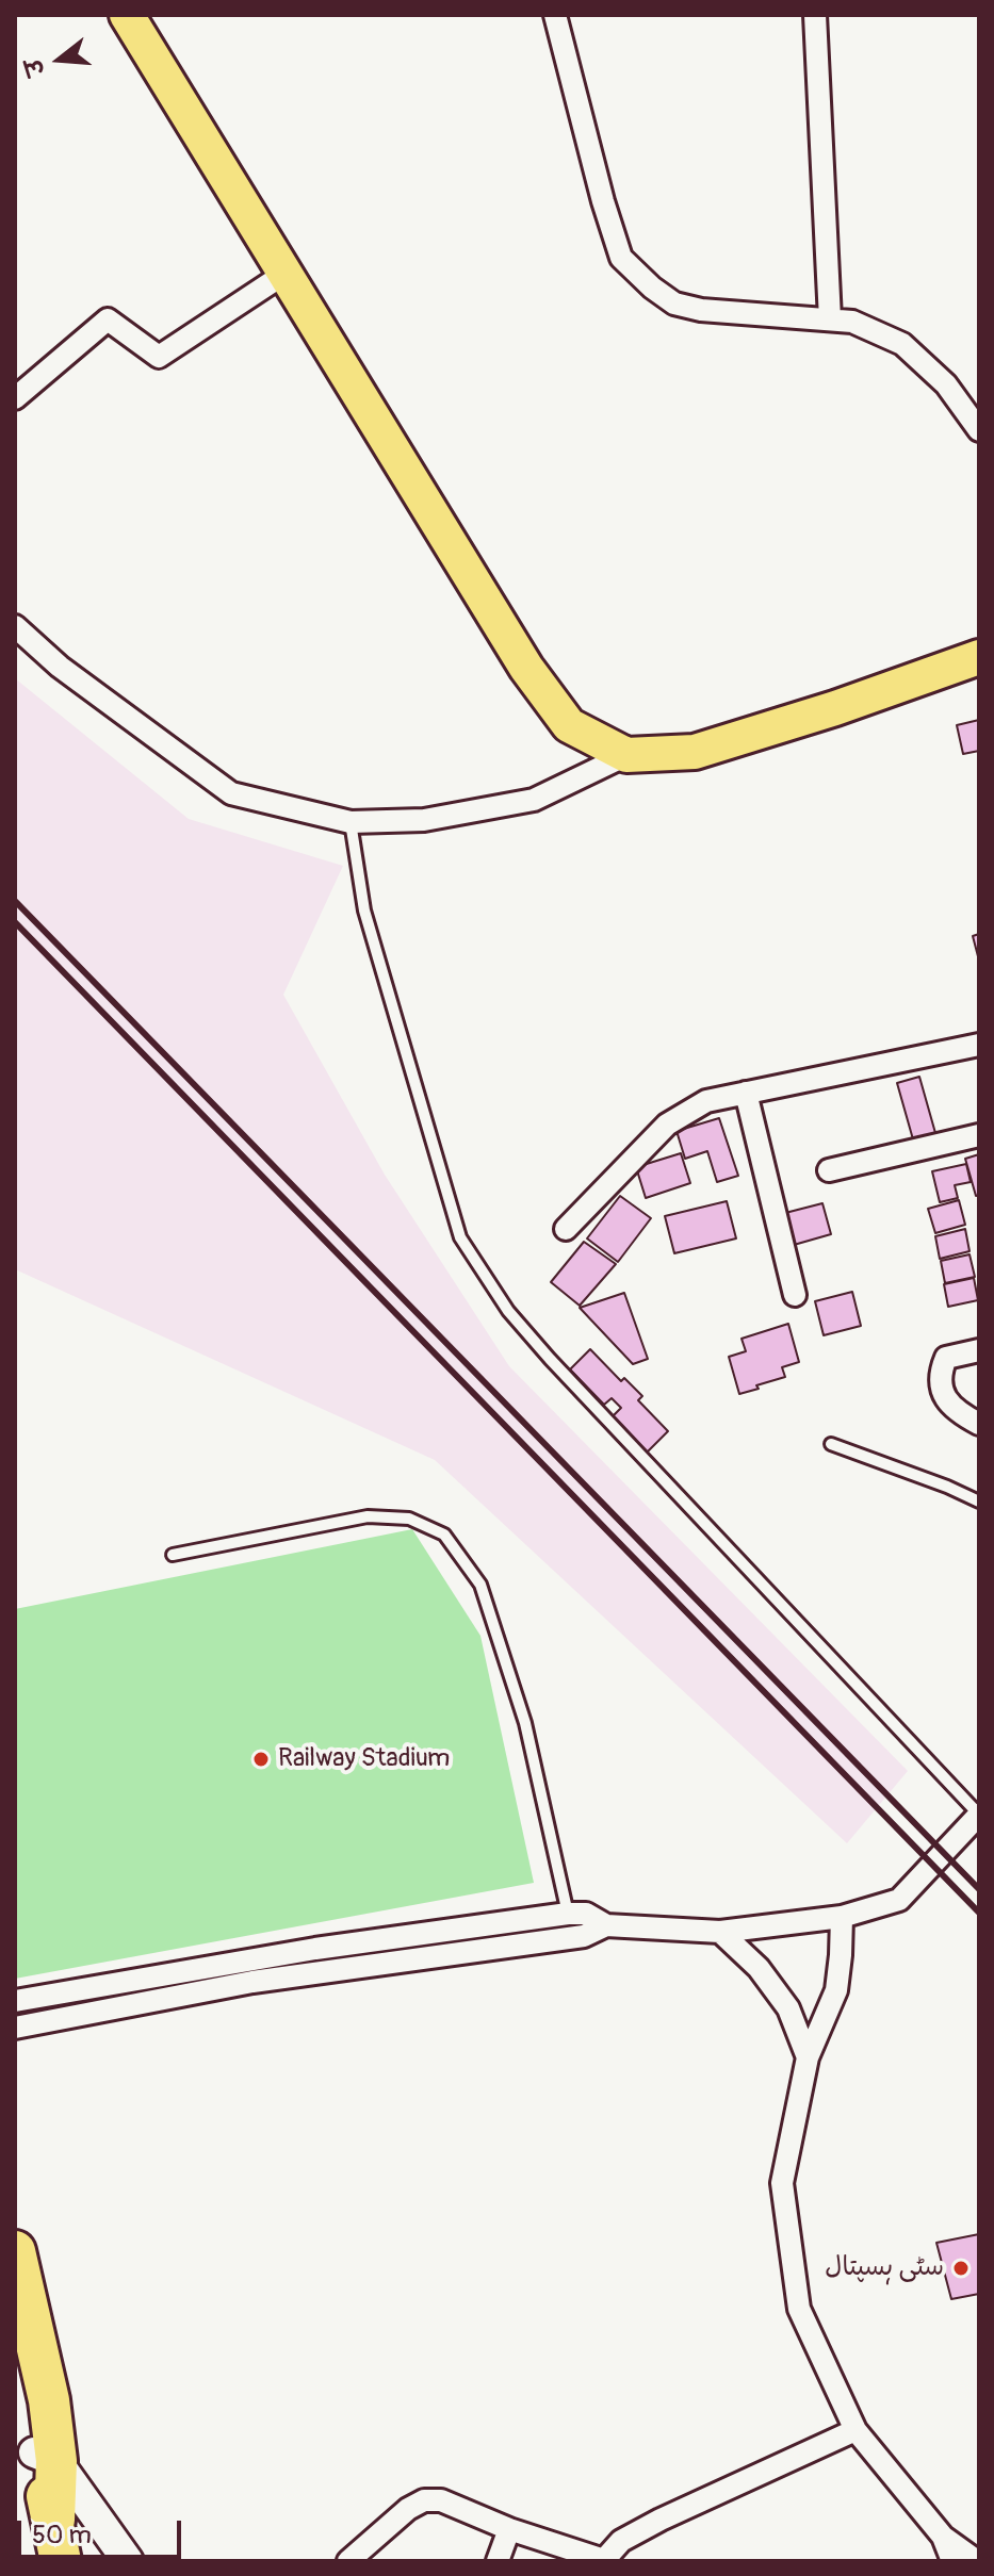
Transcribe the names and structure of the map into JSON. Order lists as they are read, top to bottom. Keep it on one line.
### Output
{"places":["Railway Stadium","سٹی ہسپتال"],"scale_bar":"50 m","north":"left"}
